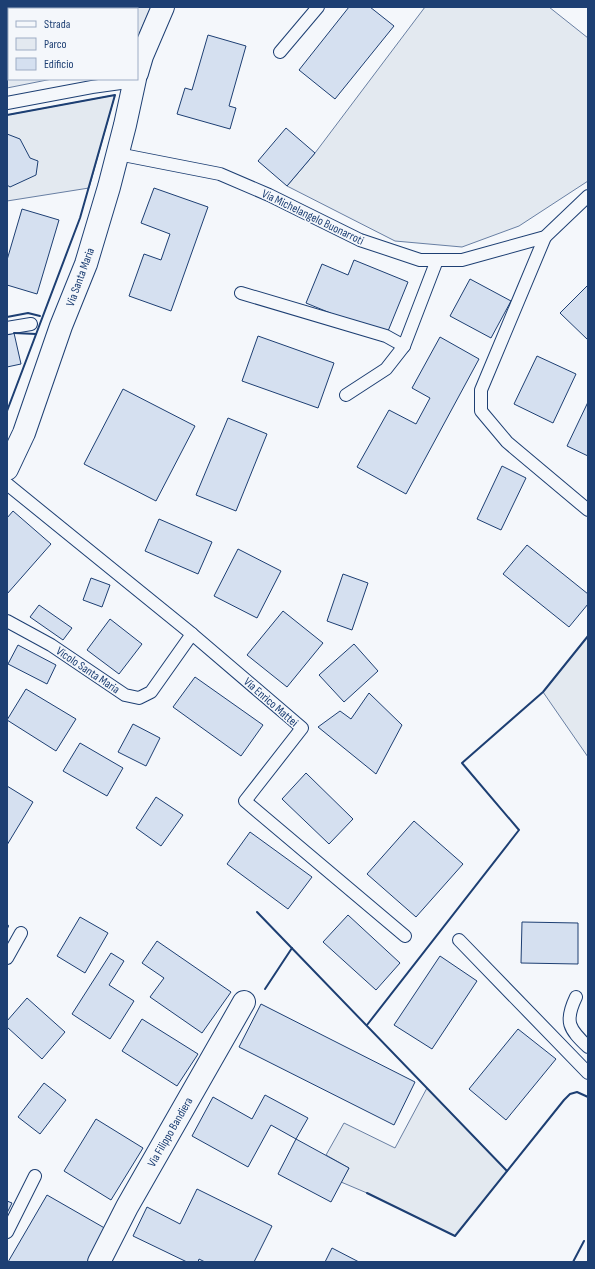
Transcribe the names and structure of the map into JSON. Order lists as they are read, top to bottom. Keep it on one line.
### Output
{"streets":{"street":["Via Santa Maria","Via Filippo Bandiera"],"lane":["Via Michelangelo Buonarroti","Vicolo Santa Maria","Via Enrico Mattei"]},"crossings":[["Via Michelangelo Buonarroti","Via Santa Maria"],["Vicolo Santa Maria","Via Enrico Mattei"]],"legend":["Strada","Parco","Edificio"]}
